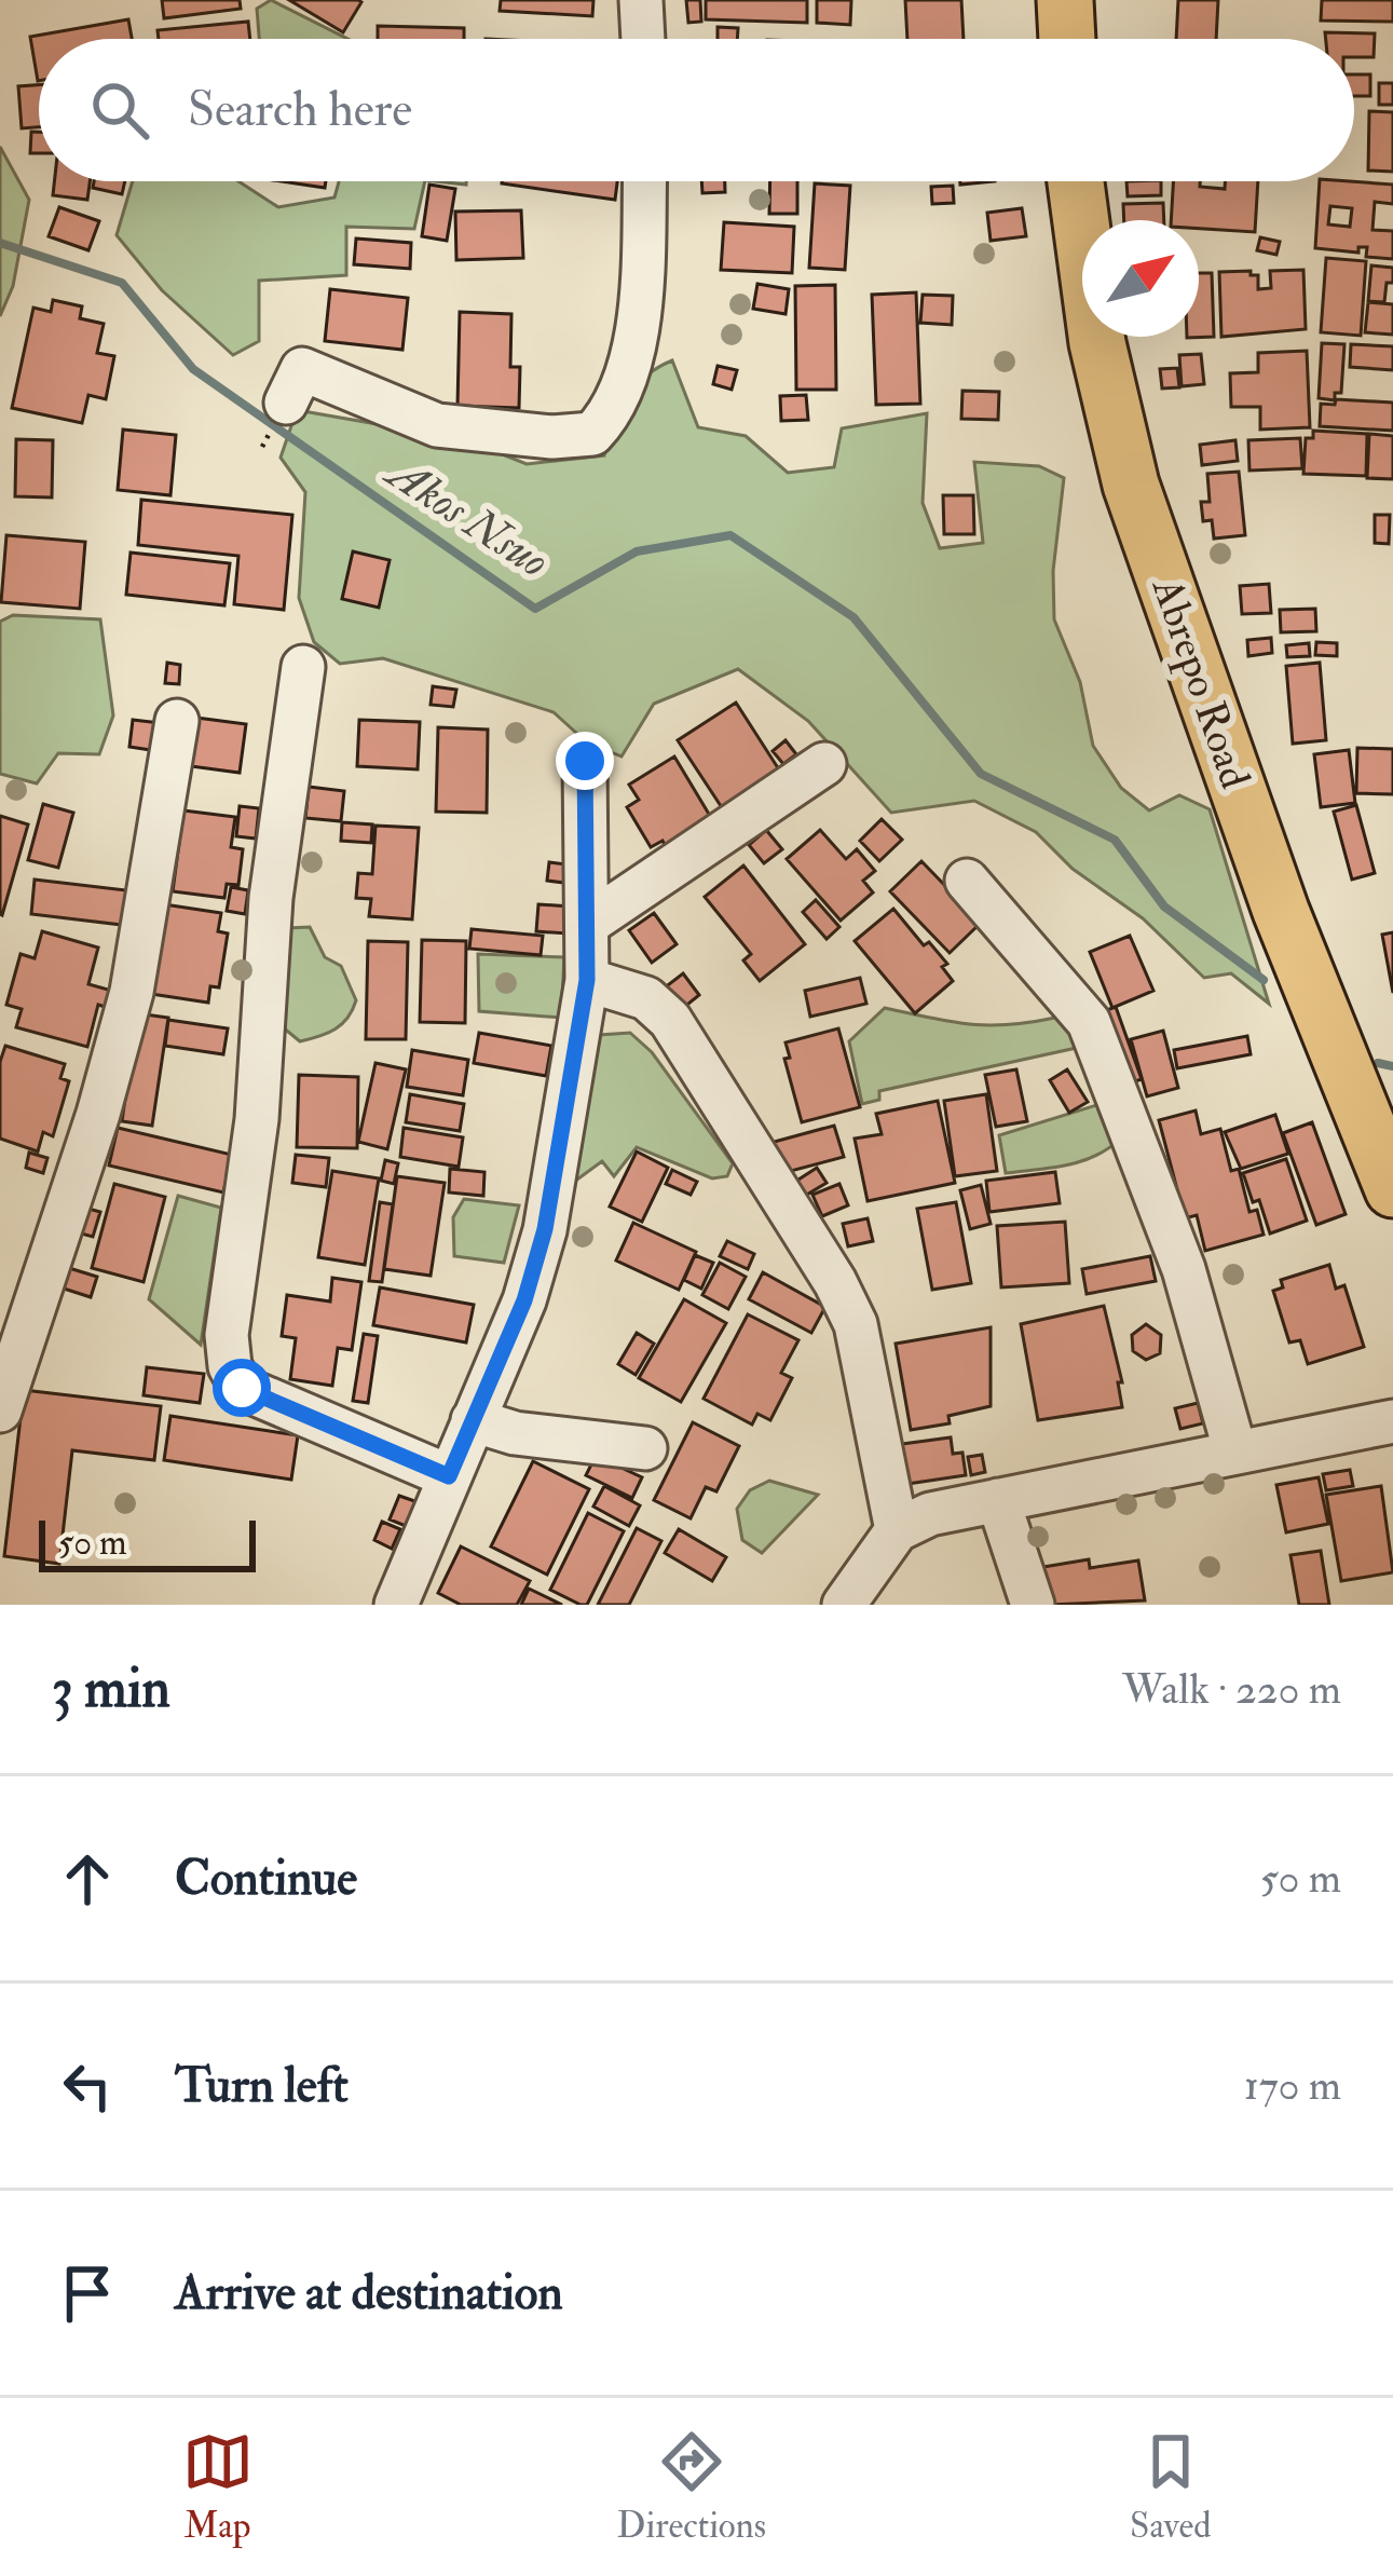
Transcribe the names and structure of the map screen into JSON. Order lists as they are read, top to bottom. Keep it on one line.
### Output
{"streets":{"main road":["Abrepo Road"]},"water":["Akos Nsuo"],"scale_bar":"50 m","north":"top right","page":{"search":"Search here","scale":"50 m","heading":["3 min","Walk · 220 m"],"list":[["Continue","50 m"],["Turn left","170 m"],"Arrive at destination"],"nav":["Map","Directions","Saved"]}}
